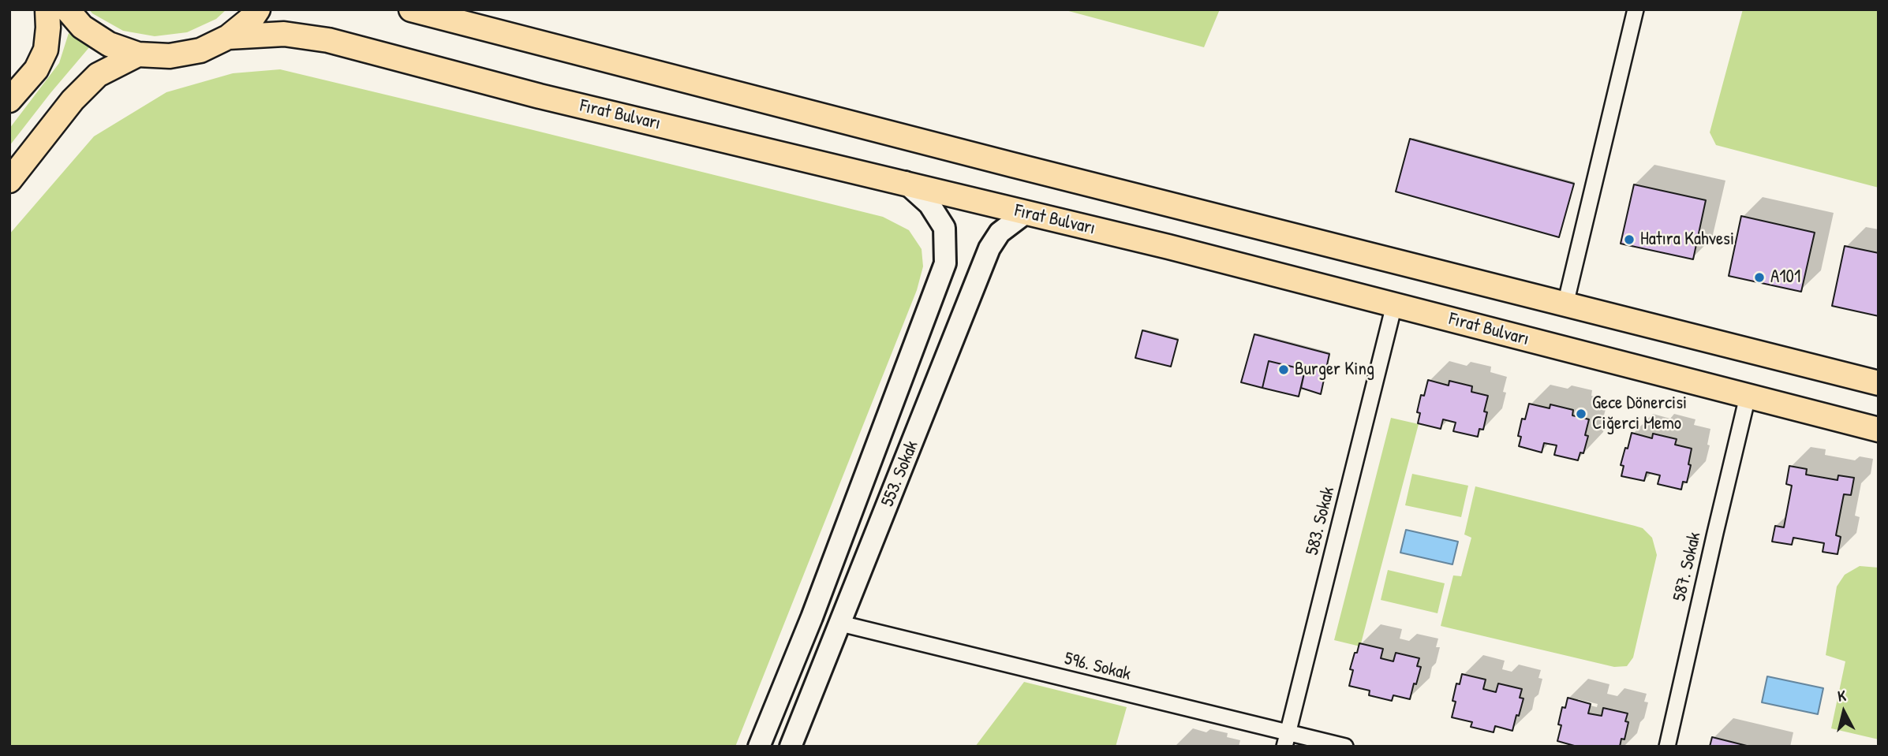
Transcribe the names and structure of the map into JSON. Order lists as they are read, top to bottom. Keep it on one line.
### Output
{"streets":{"main road":["Fırat Bulvarı","553. Sokak"],"street":["583. Sokak","587. Sokak","596. Sokak"]},"crossings":[["Fırat Bulvarı","553. Sokak"],["Fırat Bulvarı","583. Sokak"],["Fırat Bulvarı","587. Sokak"],["553. Sokak","596. Sokak"],["583. Sokak","596. Sokak"]],"places":["Hatıra Kahvesi","A101","Burger King","Gece Dönercisi Ciğerci Memo"],"north":"top"}
